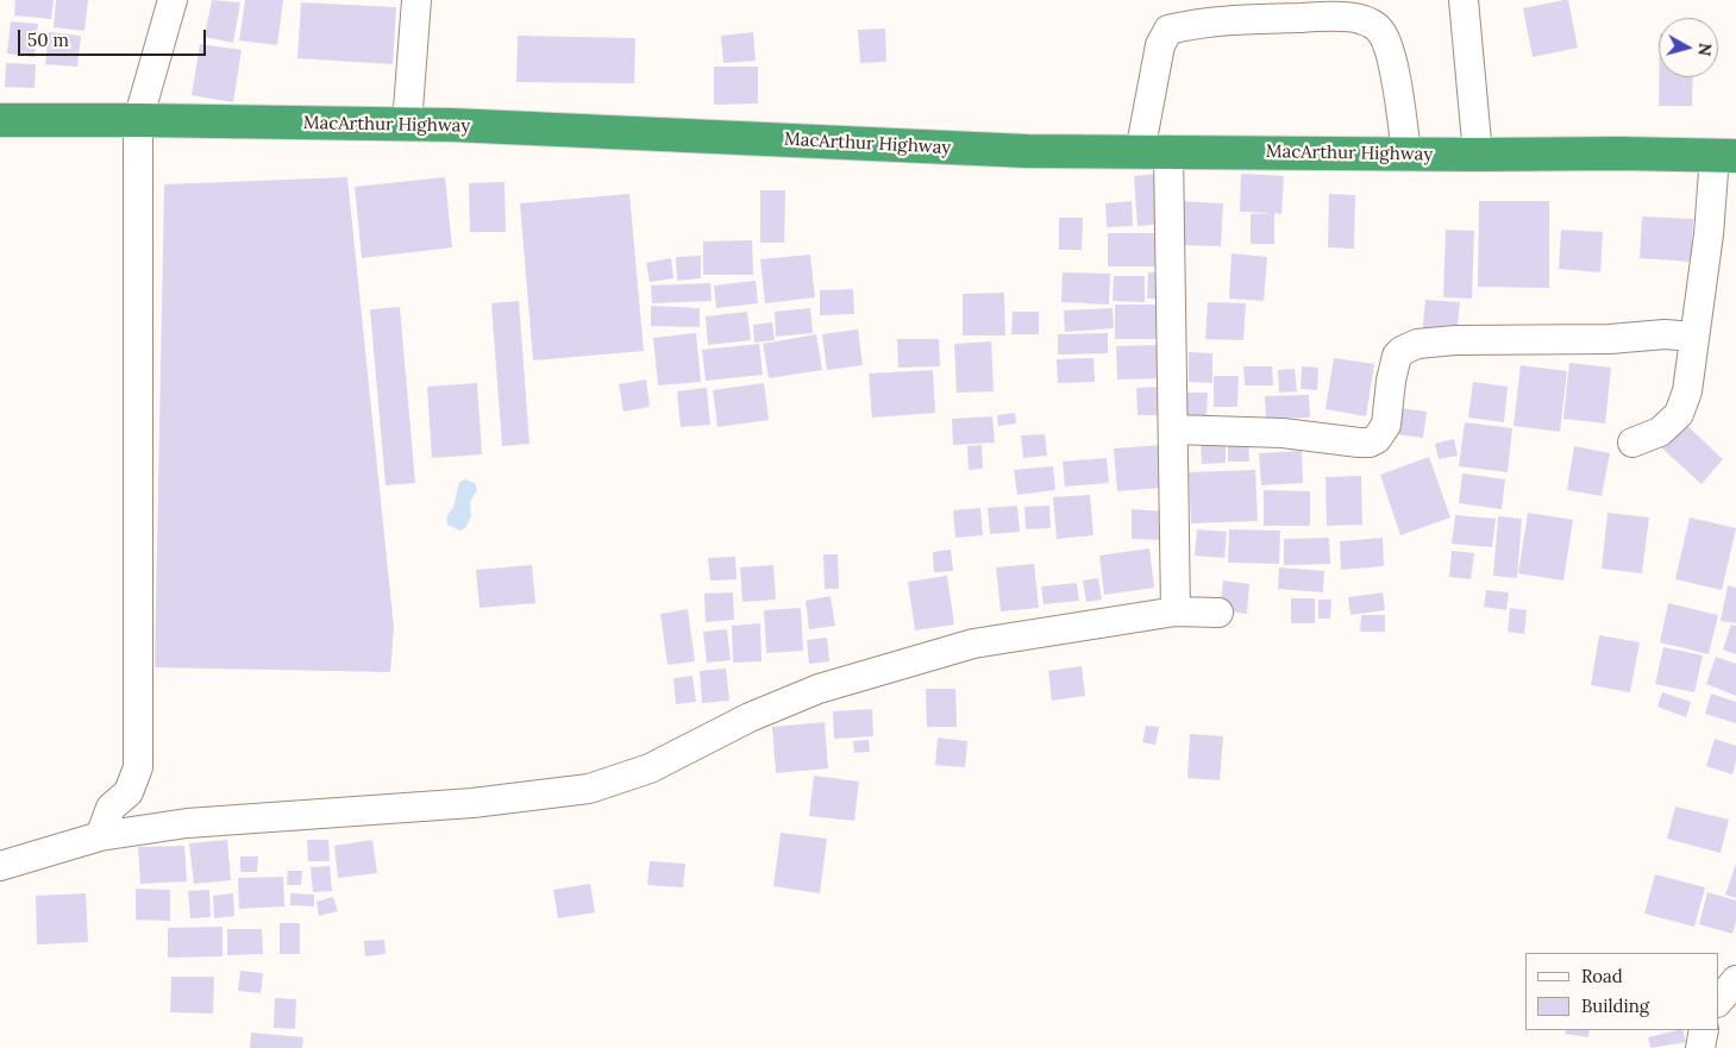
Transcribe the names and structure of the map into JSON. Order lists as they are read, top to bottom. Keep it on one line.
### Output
{"streets":{"highway":["MacArthur Highway"]},"legend":["Road","Building"],"scale_bar":"50 m","north":"right"}
